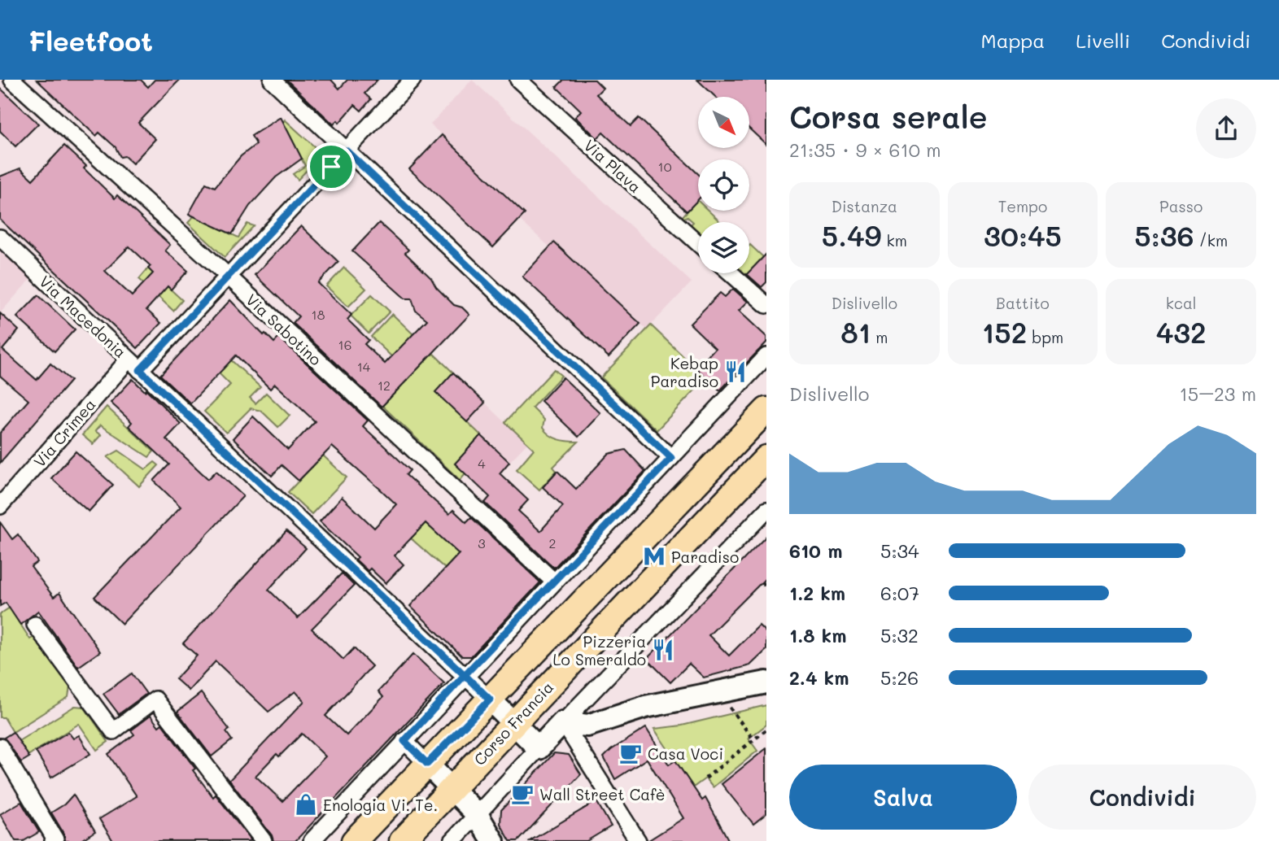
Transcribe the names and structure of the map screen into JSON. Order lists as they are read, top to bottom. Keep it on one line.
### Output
{"streets":{"main road":["Corso Francia"],"street":["Via Plava","Via Macedonia","Via Sabotino","Via Crimea"]},"crossings":[["Via Macedonia","Via Crimea"],["Via Macedonia","Corso Francia"],["Via Sabotino","Via Crimea"]],"places":{"restaurant":["Kebap Paradiso","Pizzeria Lo Smeraldo"],"metro station":["Paradiso"],"cafe":["Casa Voci","Wall Street Cafè"],"shop":["Enologia Vi. Te."]},"house_numbers":["10","18","16","14","12","4","3","2"],"north":"bottom right","page":{"header":"Fleetfoot","nav":["Mappa","Livelli","Condividi"],"heading":["Corsa serale","21:35 · 9 × 610 m"],"stats":[["Distanza","5.49 km"],["Tempo","30:45"],["Passo","5:36 /km"],["Dislivello","81 m"],["Battito","152 bpm"],["kcal","432"]],"chart":["Dislivello","15–23 m"],"list":[{"name":"610 m","note":"5:34"},{"name":"1.2 km","note":"6:07"},{"name":"1.8 km","note":"5:32"},{"name":"2.4 km","note":"5:26"}],"buttons":["Salva","Condividi"]}}
